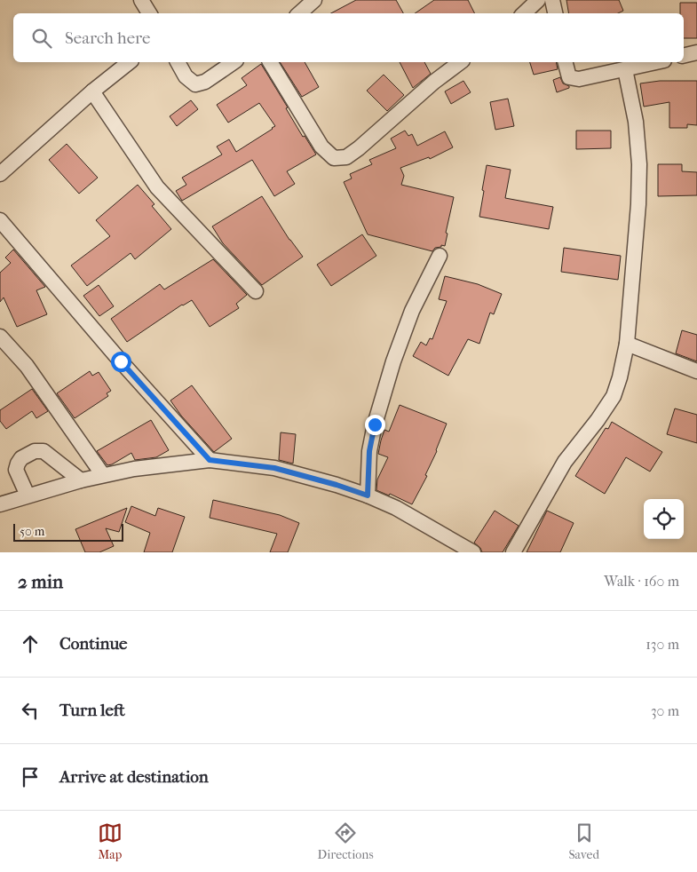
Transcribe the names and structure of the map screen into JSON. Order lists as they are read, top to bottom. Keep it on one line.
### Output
{"scale_bar":"50 m","page":{"search":"Search here","scale":"50 m","heading":["2 min","Walk · 160 m"],"list":[["Continue","130 m"],["Turn left","30 m"],"Arrive at destination"],"nav":["Map","Directions","Saved"]}}
